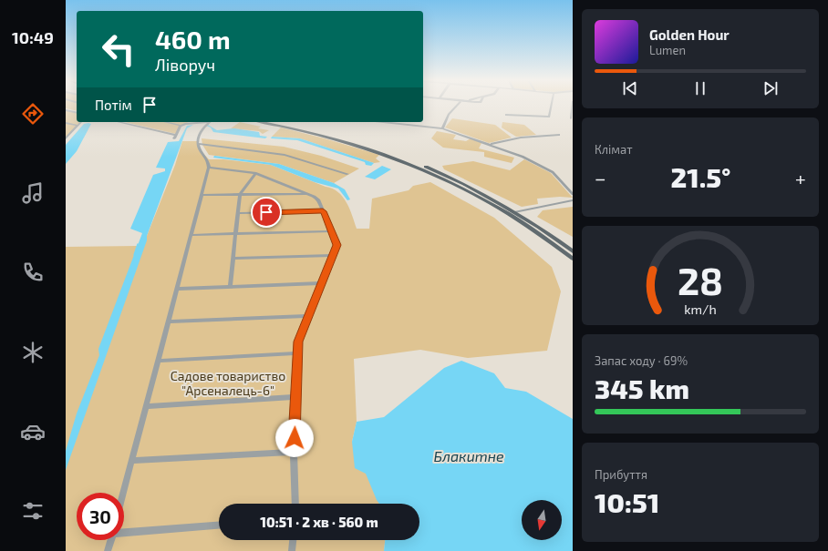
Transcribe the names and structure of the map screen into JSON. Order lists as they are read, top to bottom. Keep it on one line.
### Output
{"water":["Блакитне"],"parks":["Садове товариство \"Арсеналець-6\""],"north":"bottom","page":{"tabs":"10:49","turn":["460 m","Ліворуч"],"song":["Golden Hour","Lumen"],"then":"Потім","tile":["Клімат",["Запас ходу · 69%","345 km"],["Прибуття","10:51"]],"heat":["−","21.5°","+"],"limit":"30","trip":"10:51 · 2 хв · 560 m","gauge":["28","km/h"]}}
